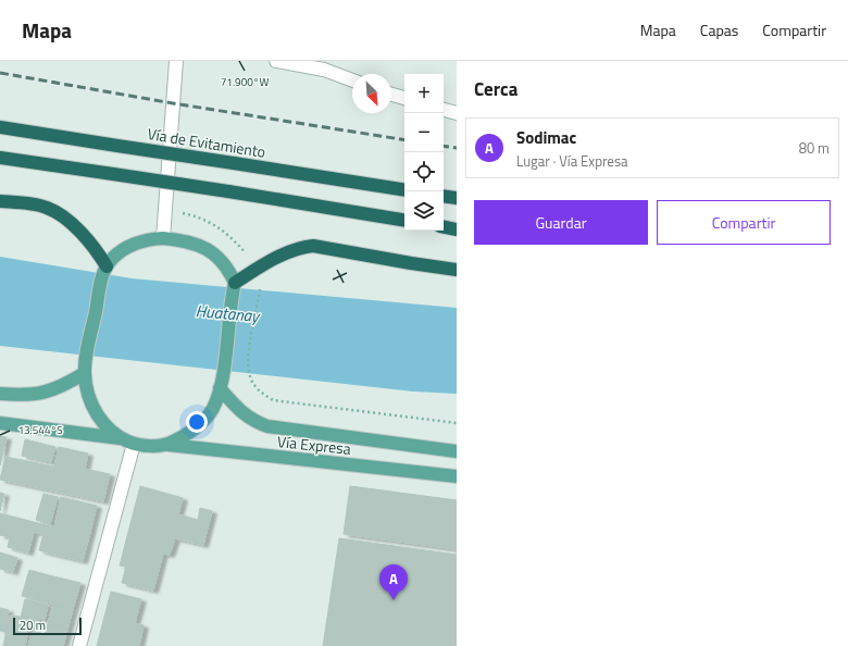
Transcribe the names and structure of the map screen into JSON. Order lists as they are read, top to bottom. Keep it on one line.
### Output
{"streets":{"highway":["Vía de Evitamiento"],"main road":["Vía Expresa"]},"water":["Huatanay"],"scale_bar":"20 m","north":"bottom right","page":{"header":"Mapa","nav":["Mapa","Capas","Compartir"],"heading":"Cerca","map_buttons":["+","−"],"list":[{"mark":"A","name":"Sodimac","note":"Lugar · Vía Expresa","value":"80 m"}],"buttons":["Guardar","Compartir"],"pins":"A","scale":"20 m"},"coordinates":["71.900°W","13.544°S"]}
